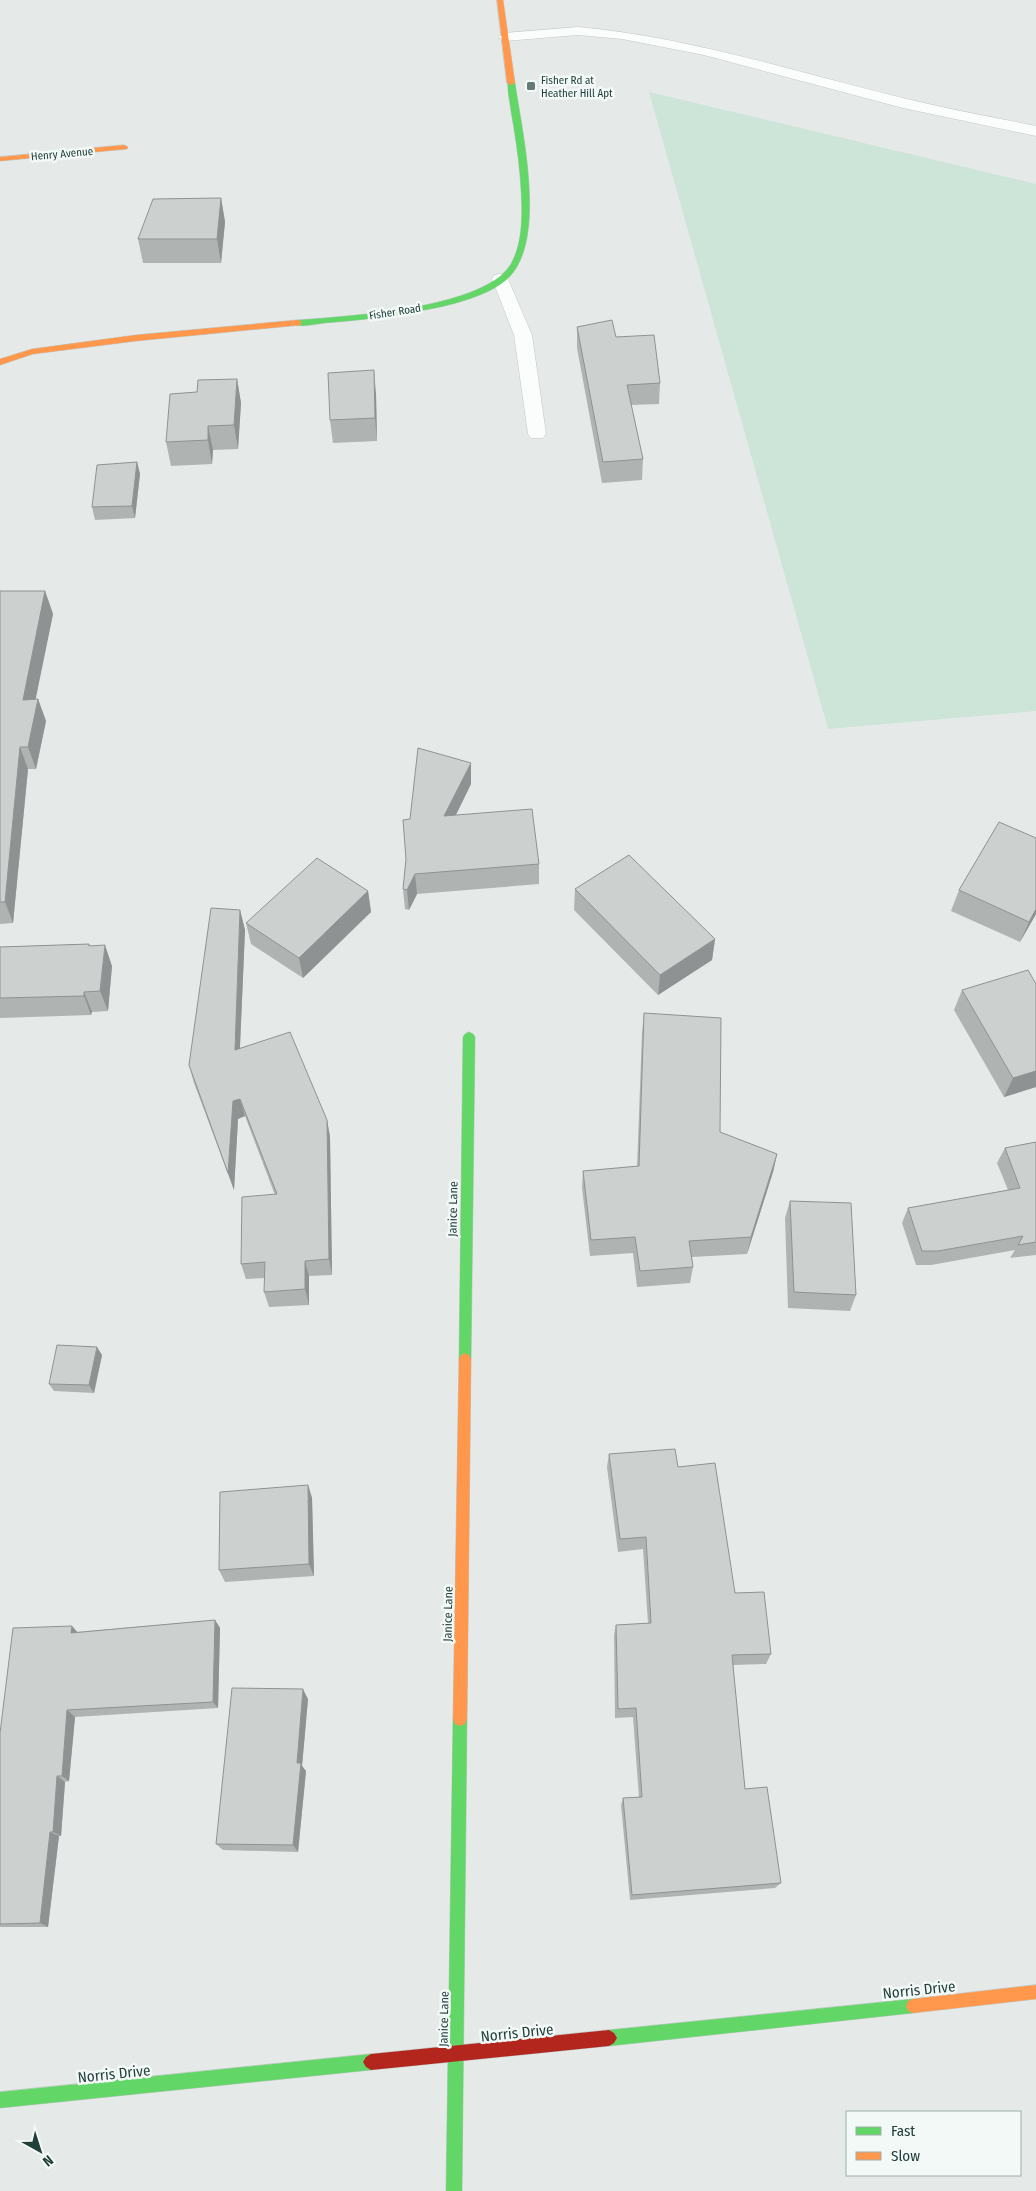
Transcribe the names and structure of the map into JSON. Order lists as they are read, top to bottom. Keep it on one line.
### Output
{"streets":{"street":["Henry Avenue","Fisher Road","Janice Lane","Norris Drive"]},"crossings":[["Janice Lane","Norris Drive"]],"places":{"transit":["Fisher Rd at Heather Hill Apt"]},"legend":["Fast","Slow"],"north":"bottom right"}
